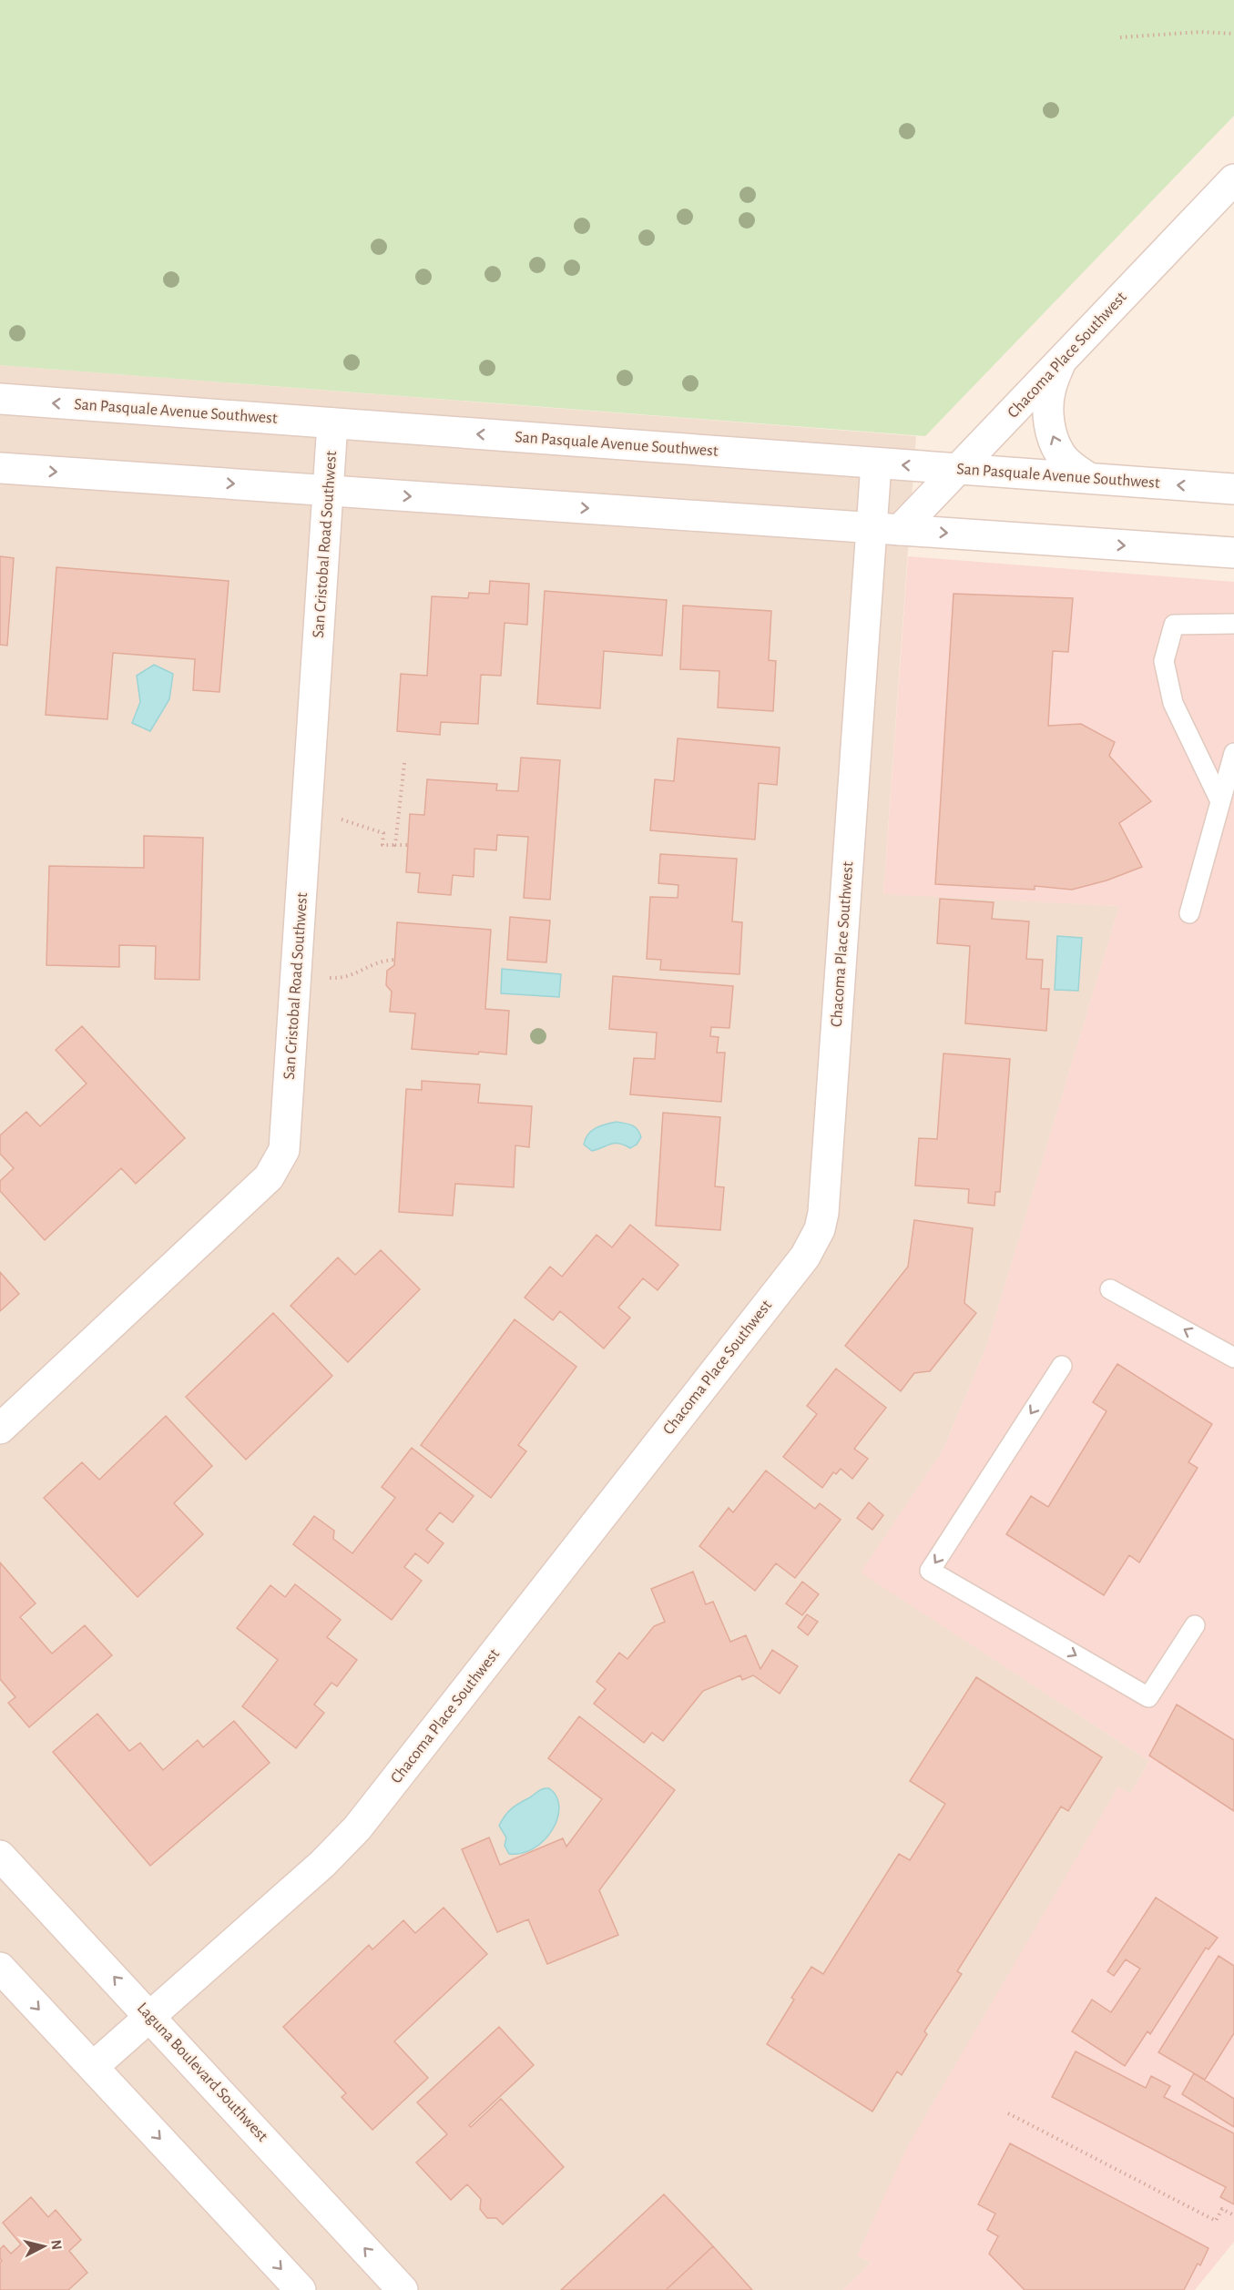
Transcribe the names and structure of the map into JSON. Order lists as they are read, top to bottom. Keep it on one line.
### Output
{"streets":{"street":["Chacoma Place Southwest","San Pasquale Avenue Southwest","San Cristobal Road Southwest","Laguna Boulevard Southwest"]},"crossings":[["Chacoma Place Southwest","San Pasquale Avenue Southwest"],["Chacoma Place Southwest","Laguna Boulevard Southwest"],["San Pasquale Avenue Southwest","San Cristobal Road Southwest"]],"north":"right"}
